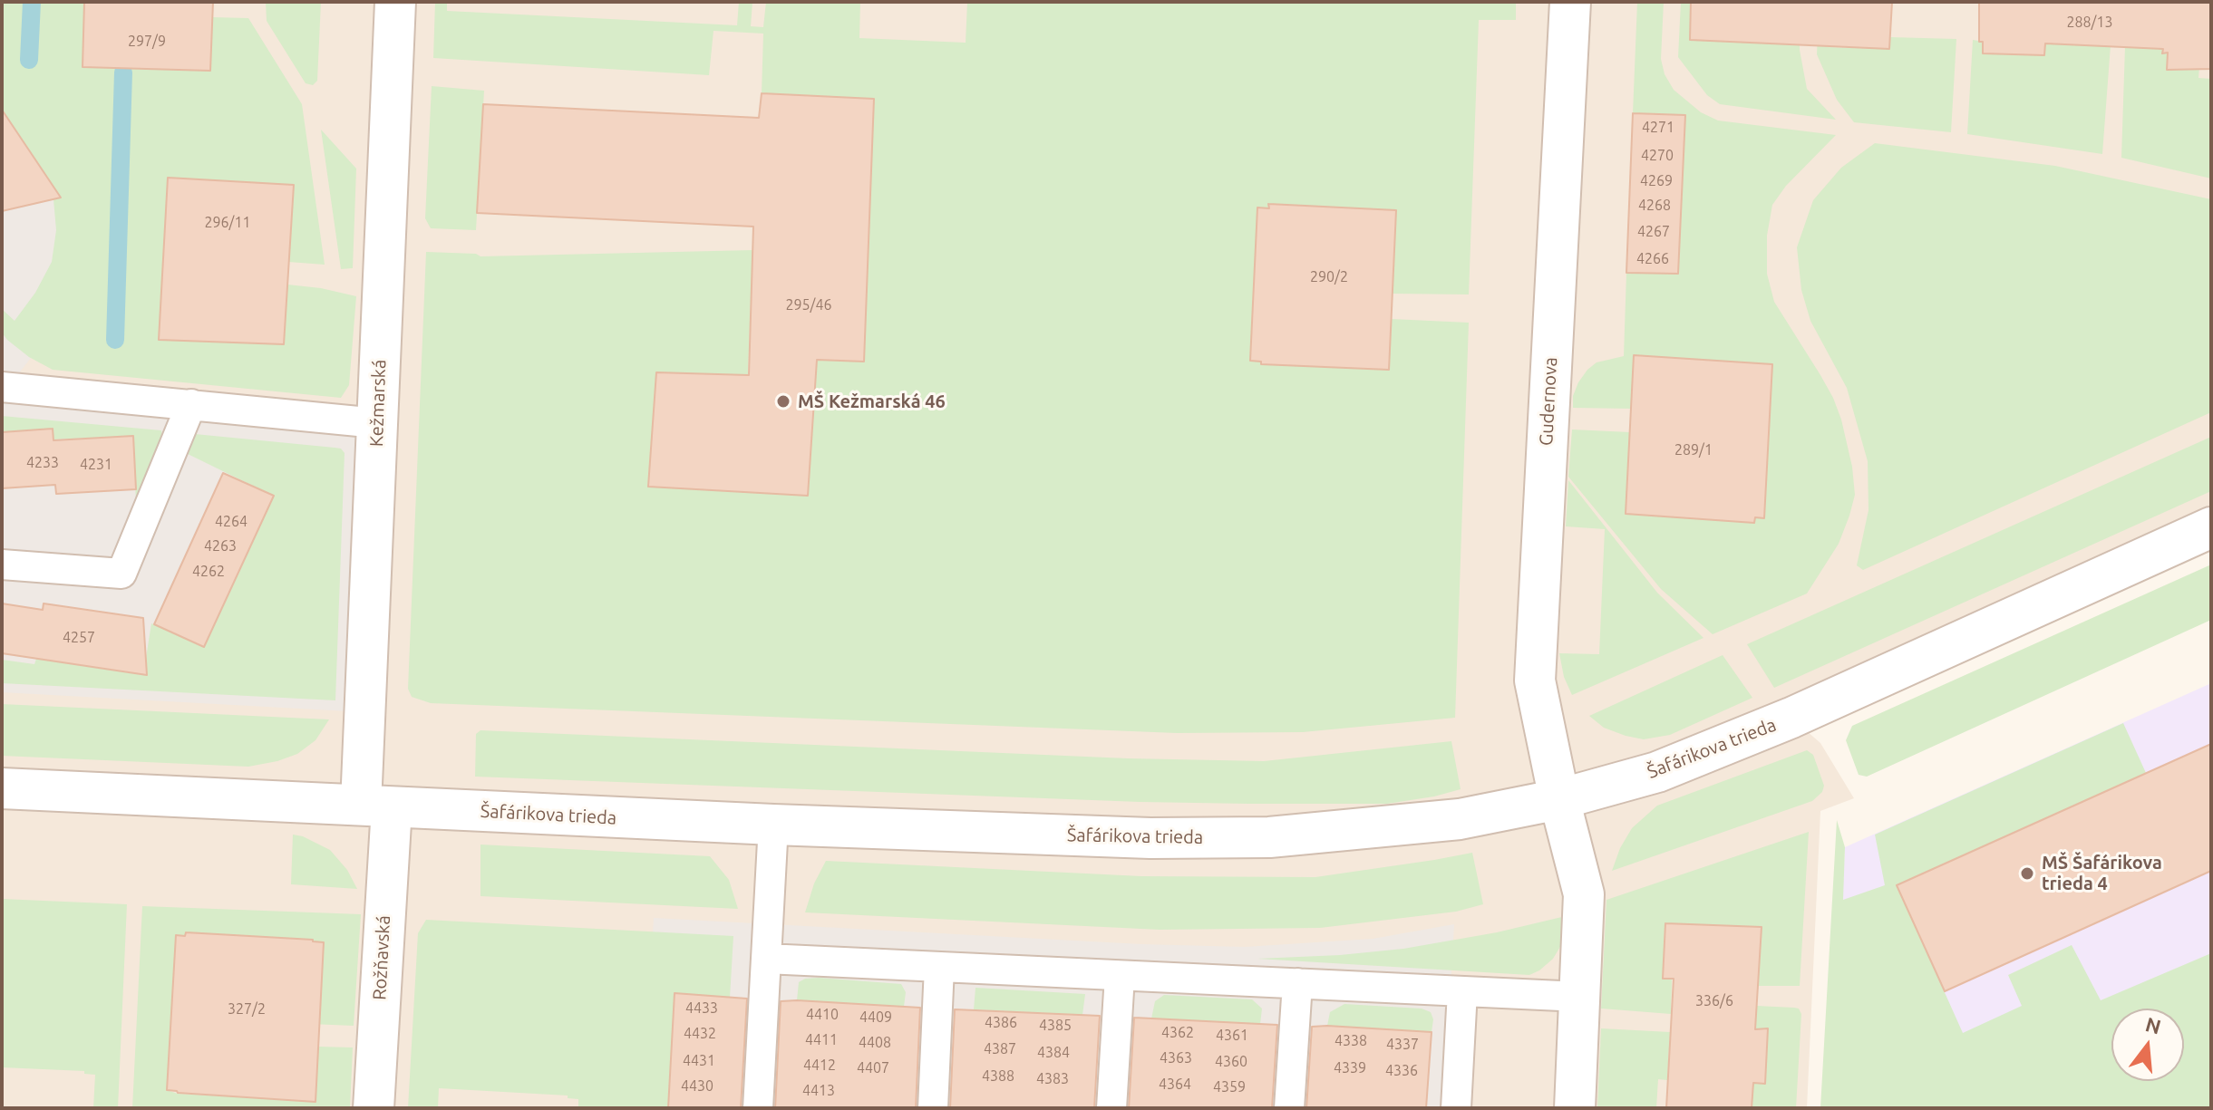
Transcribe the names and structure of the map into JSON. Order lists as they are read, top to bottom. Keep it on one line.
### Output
{"streets":{"street":["Gudernova","Kežmarská","Šafárikova trieda","Rožňavská"]},"crossings":[["Gudernova","Šafárikova trieda"],["Kežmarská","Šafárikova trieda"],["Kežmarská","Rožňavská"],["Šafárikova trieda","Rožňavská"]],"places":["MŠ Kežmarská 46","MŠ Šafárikova trieda 4"],"house_numbers":["288/13","297/9","4271","4270","4269","4268","296/11","4267","4266","290/2","295/46","289/1","4233","4231","4264","4263","4262","4257","336/6","4433","327/2","4410","4409","4386","4385","4362","4432","4361","4411","4338","4408","4337","4387","4384","4363","4431","4360","4412","4407","4339","4336","4388","4383","4364","4430","4359","4413"],"north":"top"}
